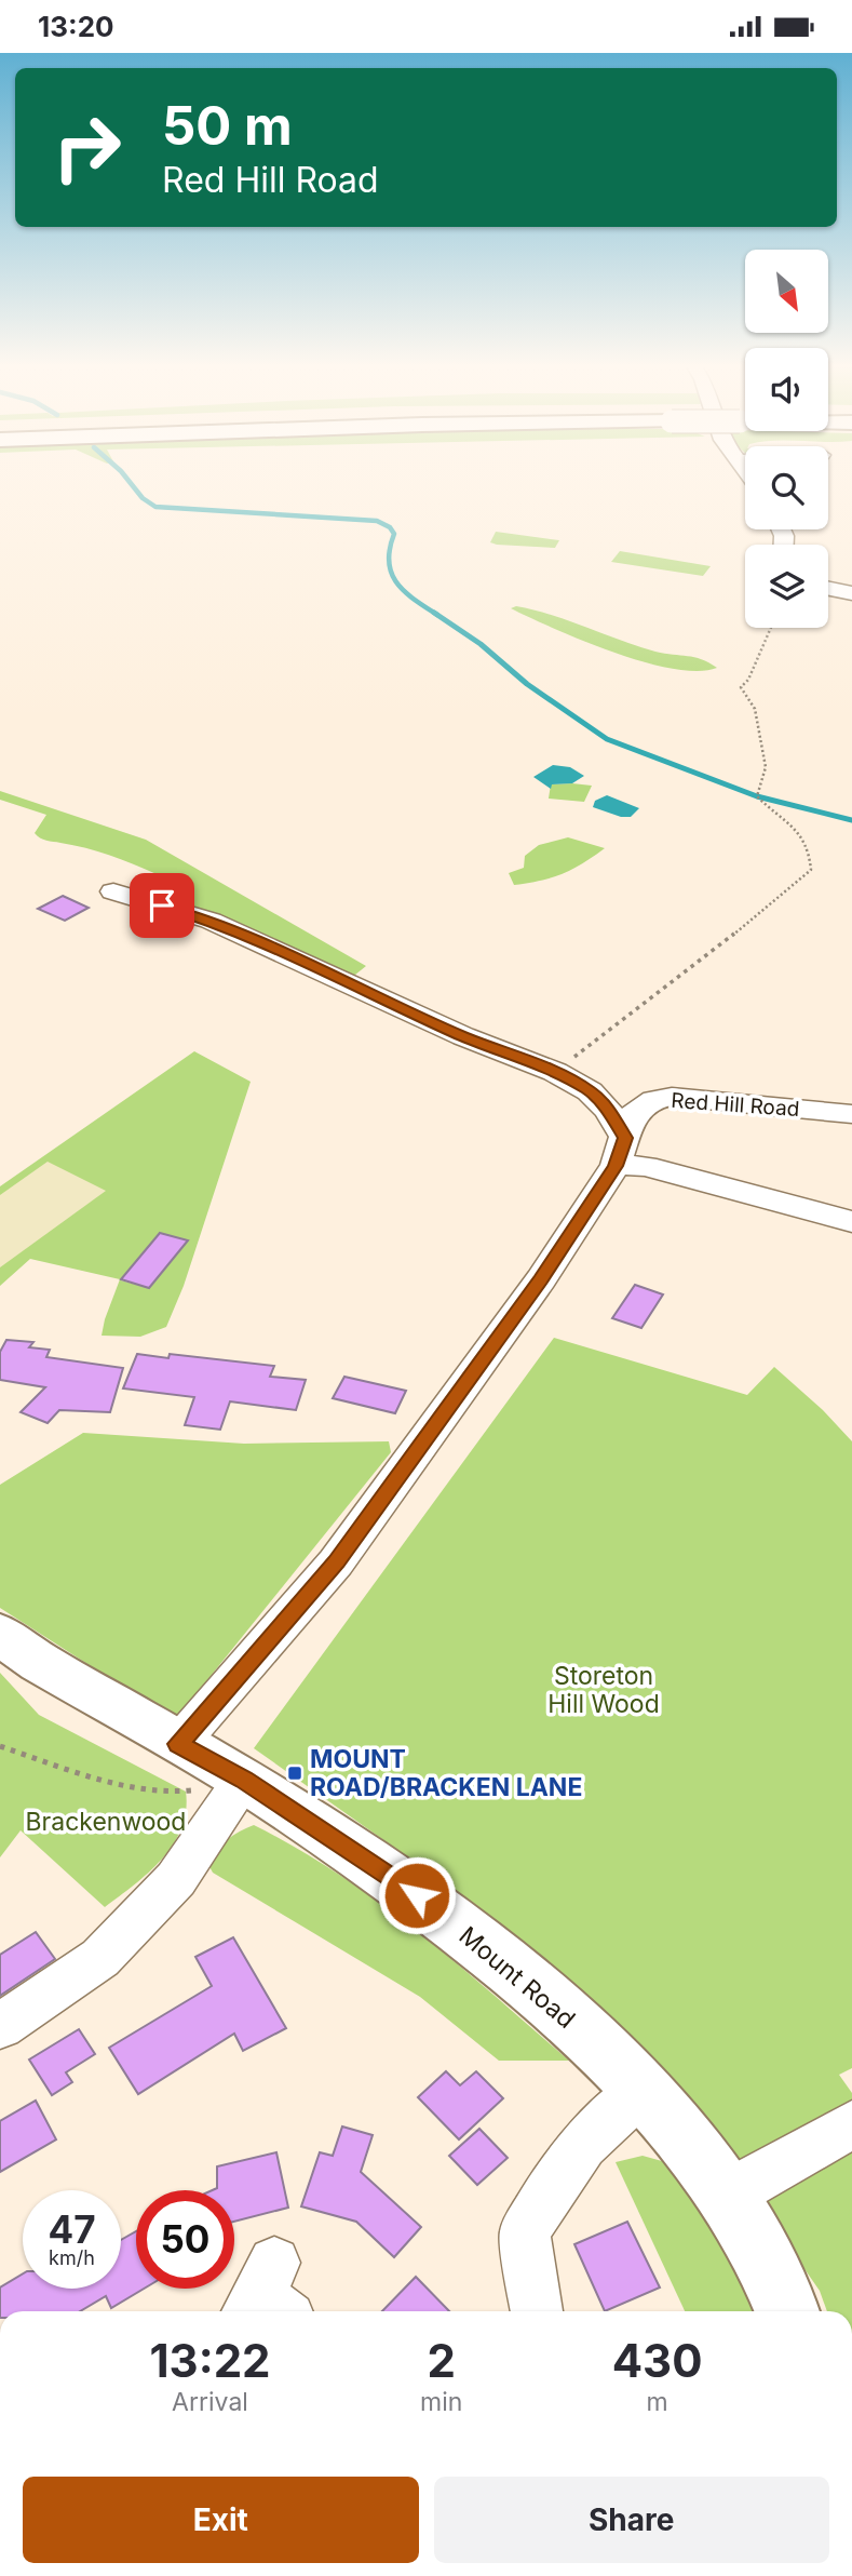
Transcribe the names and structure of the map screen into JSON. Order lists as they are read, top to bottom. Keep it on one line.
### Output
{"streets":{"main road":["Mount Road"],"street":["Red Hill Road"]},"crossings":[["Red Hill Road","Mount Road"]],"parks":["Storeton Hill Wood","Brackenwood"],"places":{"transit":["MOUNT ROAD/BRACKEN LANE"]},"north":"bottom right","page":{"status":"13:20","turn":["50 m","Red Hill Road"],"speed":"47 km/h","limit":"50","eta":["13:22","Arrival","2","min","430","m"],"buttons":["Exit","Share"]}}
